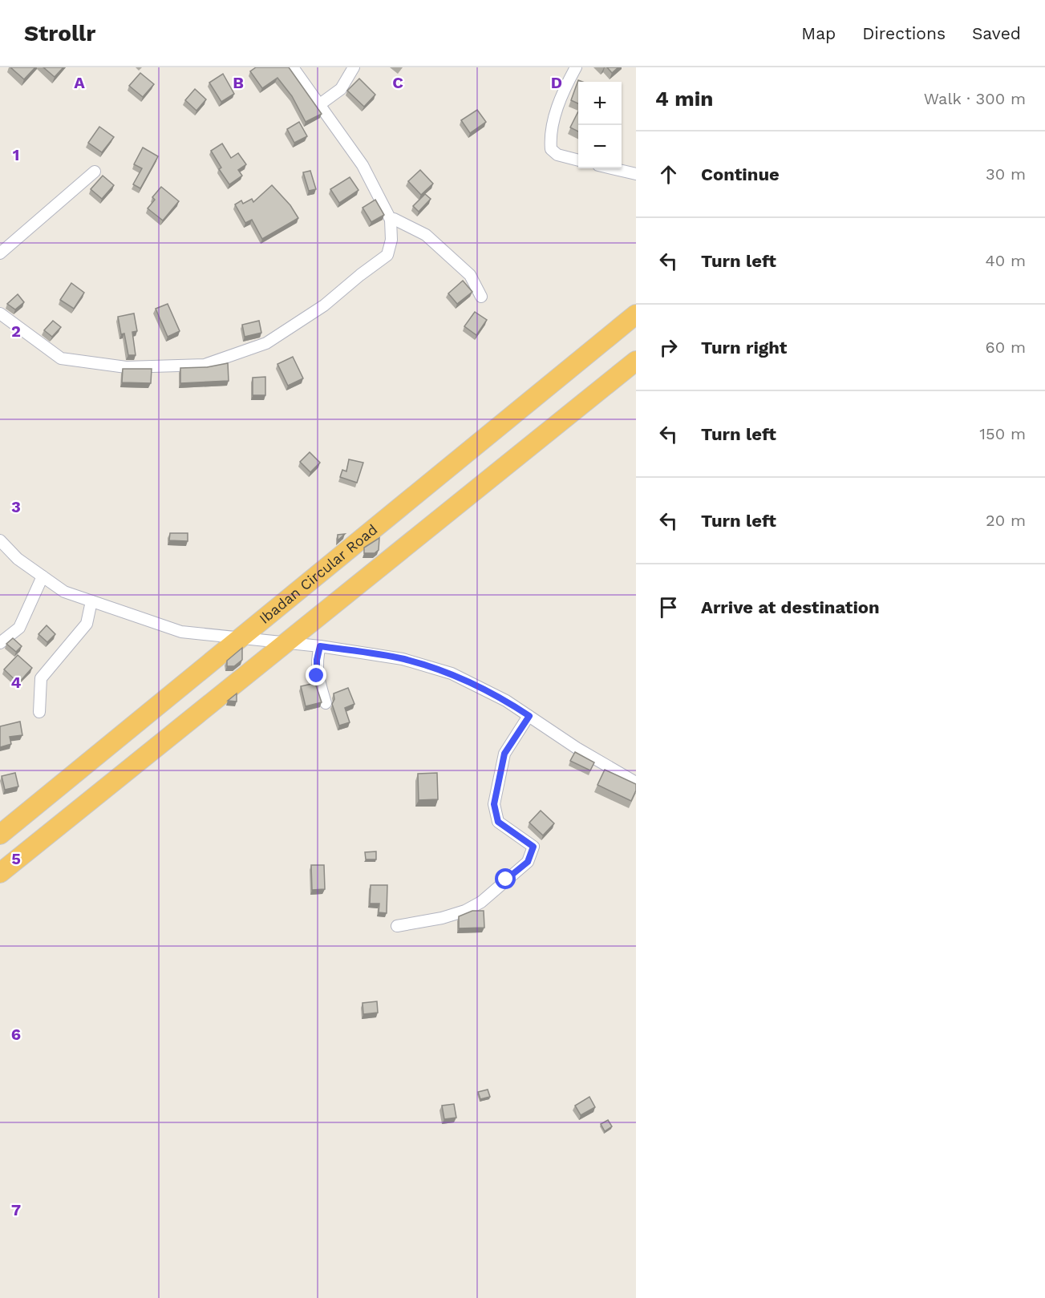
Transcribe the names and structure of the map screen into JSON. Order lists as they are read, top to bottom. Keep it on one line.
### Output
{"streets":{"highway":["Ibadan Circular Road"]},"page":{"header":"Strollr","nav":["Map","Directions","Saved"],"heading":["4 min","Walk · 300 m"],"map_buttons":["+","−"],"list":[["Continue","30 m"],["Turn left","40 m"],["Turn right","60 m"],["Turn left","150 m"],["Turn left","20 m"],"Arrive at destination"]},"grid":{"columns":["A","B","C","D"],"rows":["1","2","3","4","5","6","7"]}}
